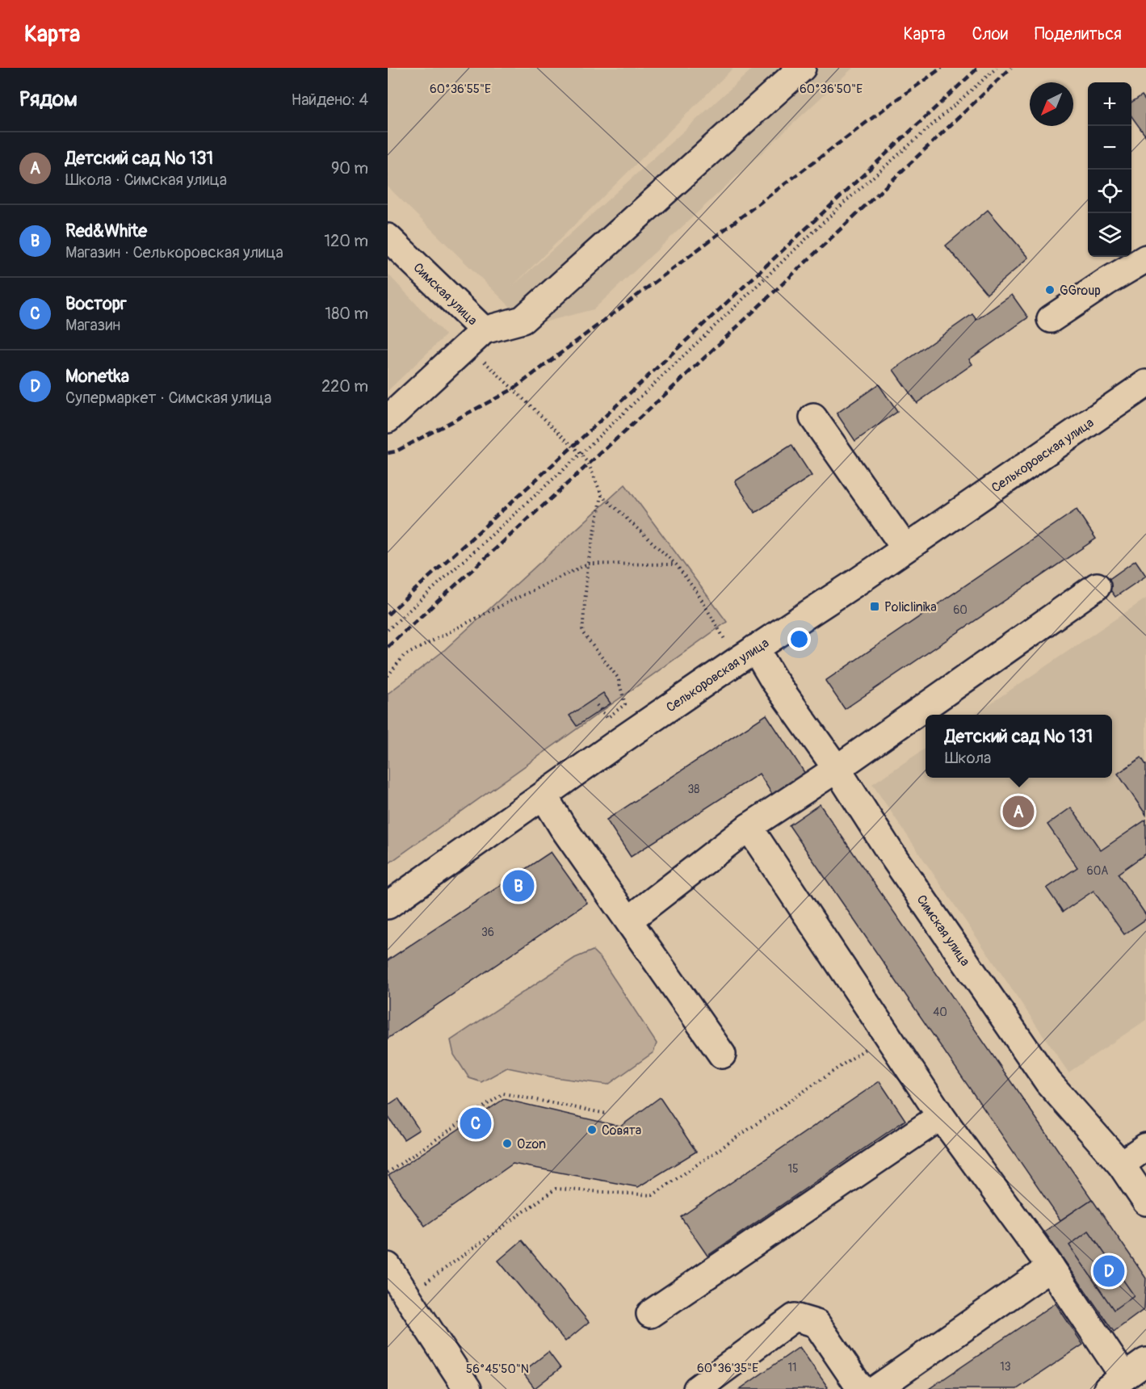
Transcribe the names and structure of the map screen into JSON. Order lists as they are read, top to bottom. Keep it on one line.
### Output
{"streets":{"main road":["Симская улица","Селькоровская улица"]},"crossings":[["Симская улица","Селькоровская улица"]],"places":{"other":["GGroup","Совята","Ozon"],"transit":["Policlinika"]},"house_numbers":["60","38","60А","36","40","15","13","11"],"north":"bottom left","page":{"header":"Карта","nav":["Карта","Слои","Поделиться"],"heading":["Рядом","Найдено: 4"],"map_buttons":["+","−"],"list":[{"mark":"A","name":"Детский сад № 131","note":"Школа · Симская улица","value":"90 m"},{"mark":"B","name":"Red&White","note":"Магазин · Селькоровская улица","value":"120 m"},{"mark":"C","name":"Восторг","note":"Магазин","value":"180 m"},{"mark":"D","name":"Monetka","note":"Супермаркет · Симская улица","value":"220 m"}],"popup":["Детский сад № 131","Школа"],"pins":["A","B","C","D"]},"coordinates":["60°36'55\"E","60°36'50\"E","60°36'35\"E","56°45'50\"N"]}
